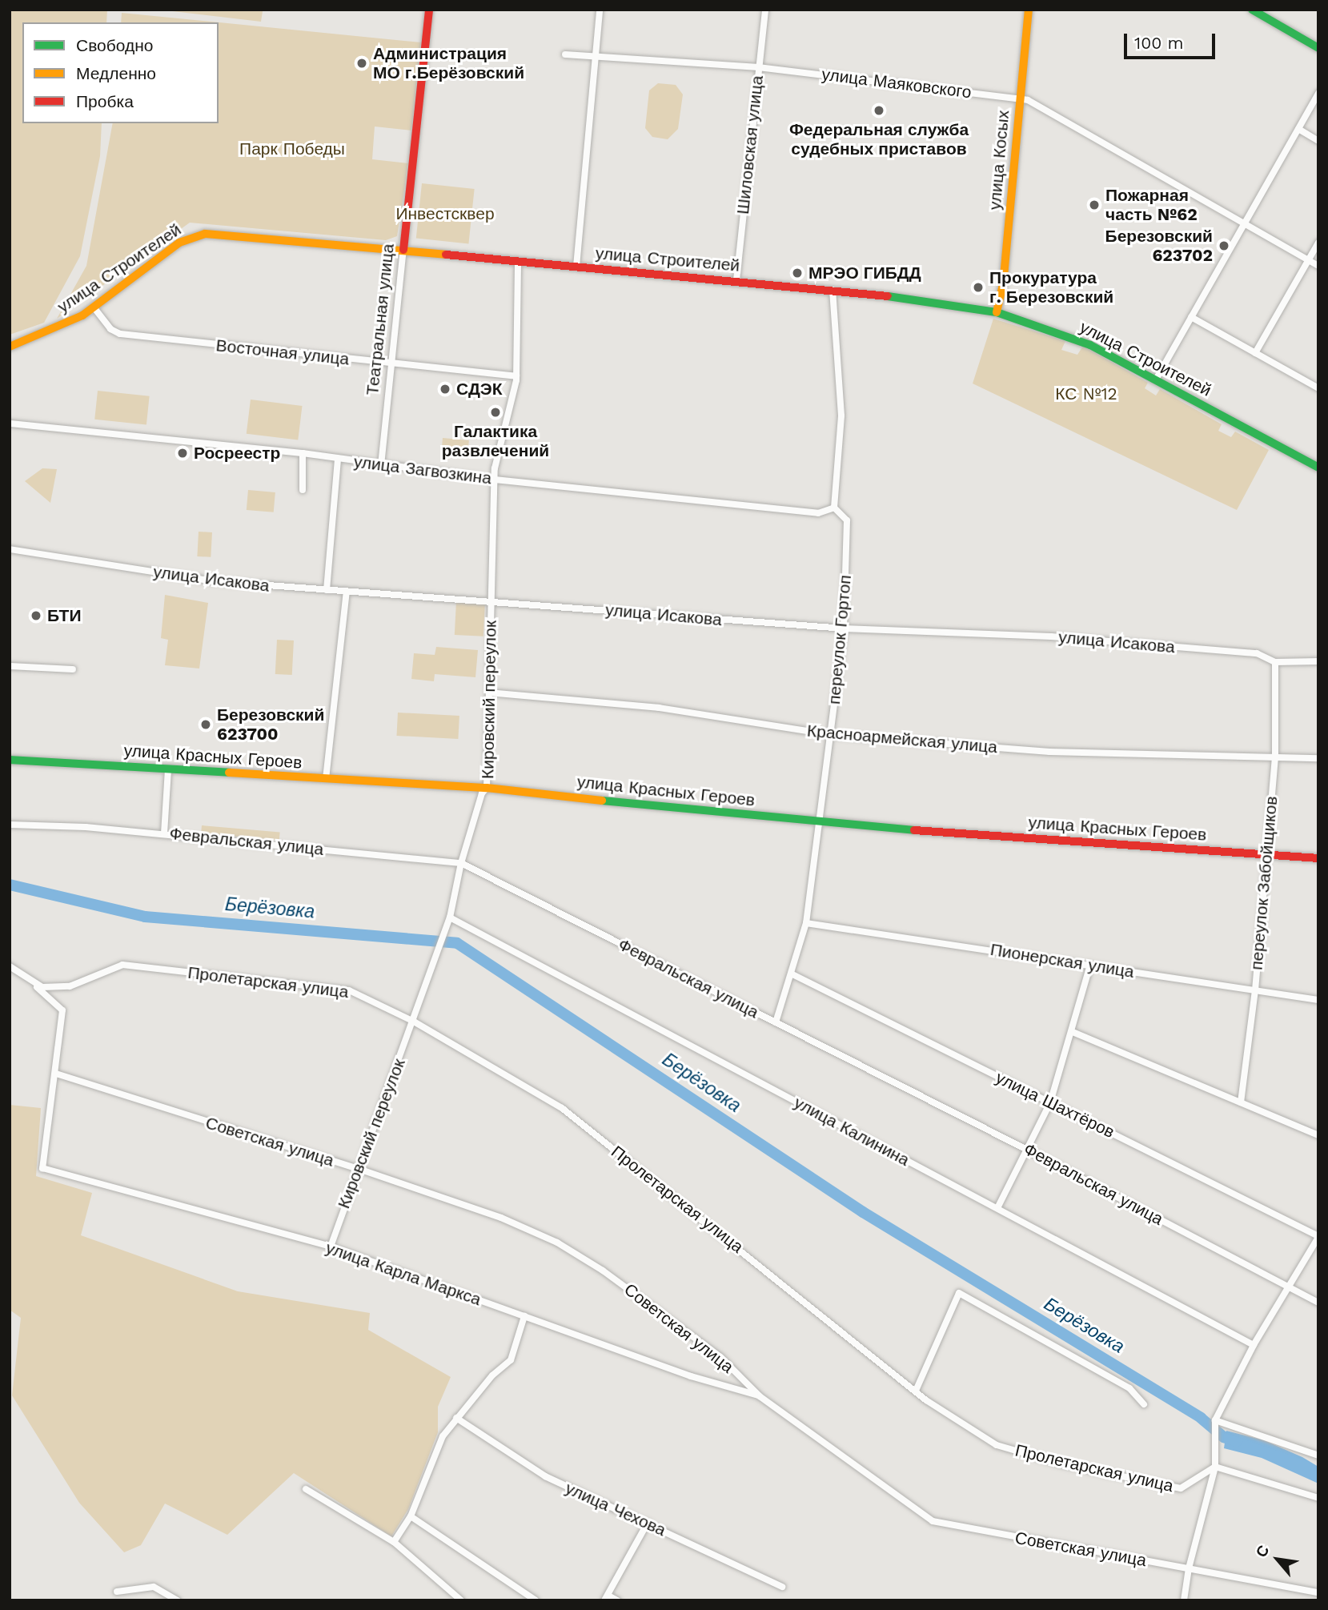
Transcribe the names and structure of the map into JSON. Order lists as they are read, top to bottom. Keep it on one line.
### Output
{"streets":{"main road":["улица Косых","улица Строителей","Театральная улица","улица Красных Героев"],"street":["улица Маяковского","Шиловская улица","Восточная улица","улица Загвозкина","улица Исакова","переулок Гортоп","Кировский переулок","Красноармейская улица","Февральская улица","переулок Забойщиков","Пионерская улица","Пролетарская улица","улица Шахтёров","улица Калинина","Советская улица","улица Карла Маркса","улица Чехова"]},"crossings":[["улица Маяковского","Шиловская улица"],["улица Маяковского","улица Косых"],["Шиловская улица","улица Строителей"],["улица Косых","улица Строителей"],["улица Строителей","Театральная улица"],["улица Строителей","Восточная улица"],["улица Строителей","Кировский переулок"],["Театральная улица","Восточная улица"],["Театральная улица","улица Загвозкина"],["Восточная улица","Кировский переулок"],["улица Загвозкина","переулок Гортоп"],["улица Загвозкина","Кировский переулок"],["улица Исакова","переулок Гортоп"],["улица Исакова","Кировский переулок"],["улица Исакова","переулок Забойщиков"],["переулок Гортоп","Красноармейская улица"],["переулок Гортоп","улица Красных Героев"],["переулок Гортоп","Февральская улица"],["переулок Гортоп","Пионерская улица"],["переулок Гортоп","улица Шахтёров"],["Кировский переулок","Красноармейская улица"],["Кировский переулок","улица Красных Героев"],["Кировский переулок","Февральская улица"],["Кировский переулок","Пролетарская улица"],["Кировский переулок","улица Калинина"],["Кировский переулок","Советская улица"],["Кировский переулок","улица Карла Маркса"],["Красноармейская улица","переулок Забойщиков"],["улица Красных Героев","переулок Забойщиков"],["переулок Забойщиков","Пионерская улица"],["Советская улица","улица Карла Маркса"]],"water":["Берёзовка"],"parks":["Парк Победы","Инвестсквер","КС №12"],"places":["Администрация МО г.Берёзовский","Федеральная служба судебных приставов","Пожарная часть №62","Березовский 623702","МРЭО ГИБДД","Прокуратура г. Березовский","СДЭК","Галактика развлечений","Росреестр","БТИ","Березовский 623700"],"legend":["Свободно","Медленно","Пробка"],"scale_bar":"100 m","north":"top left"}
